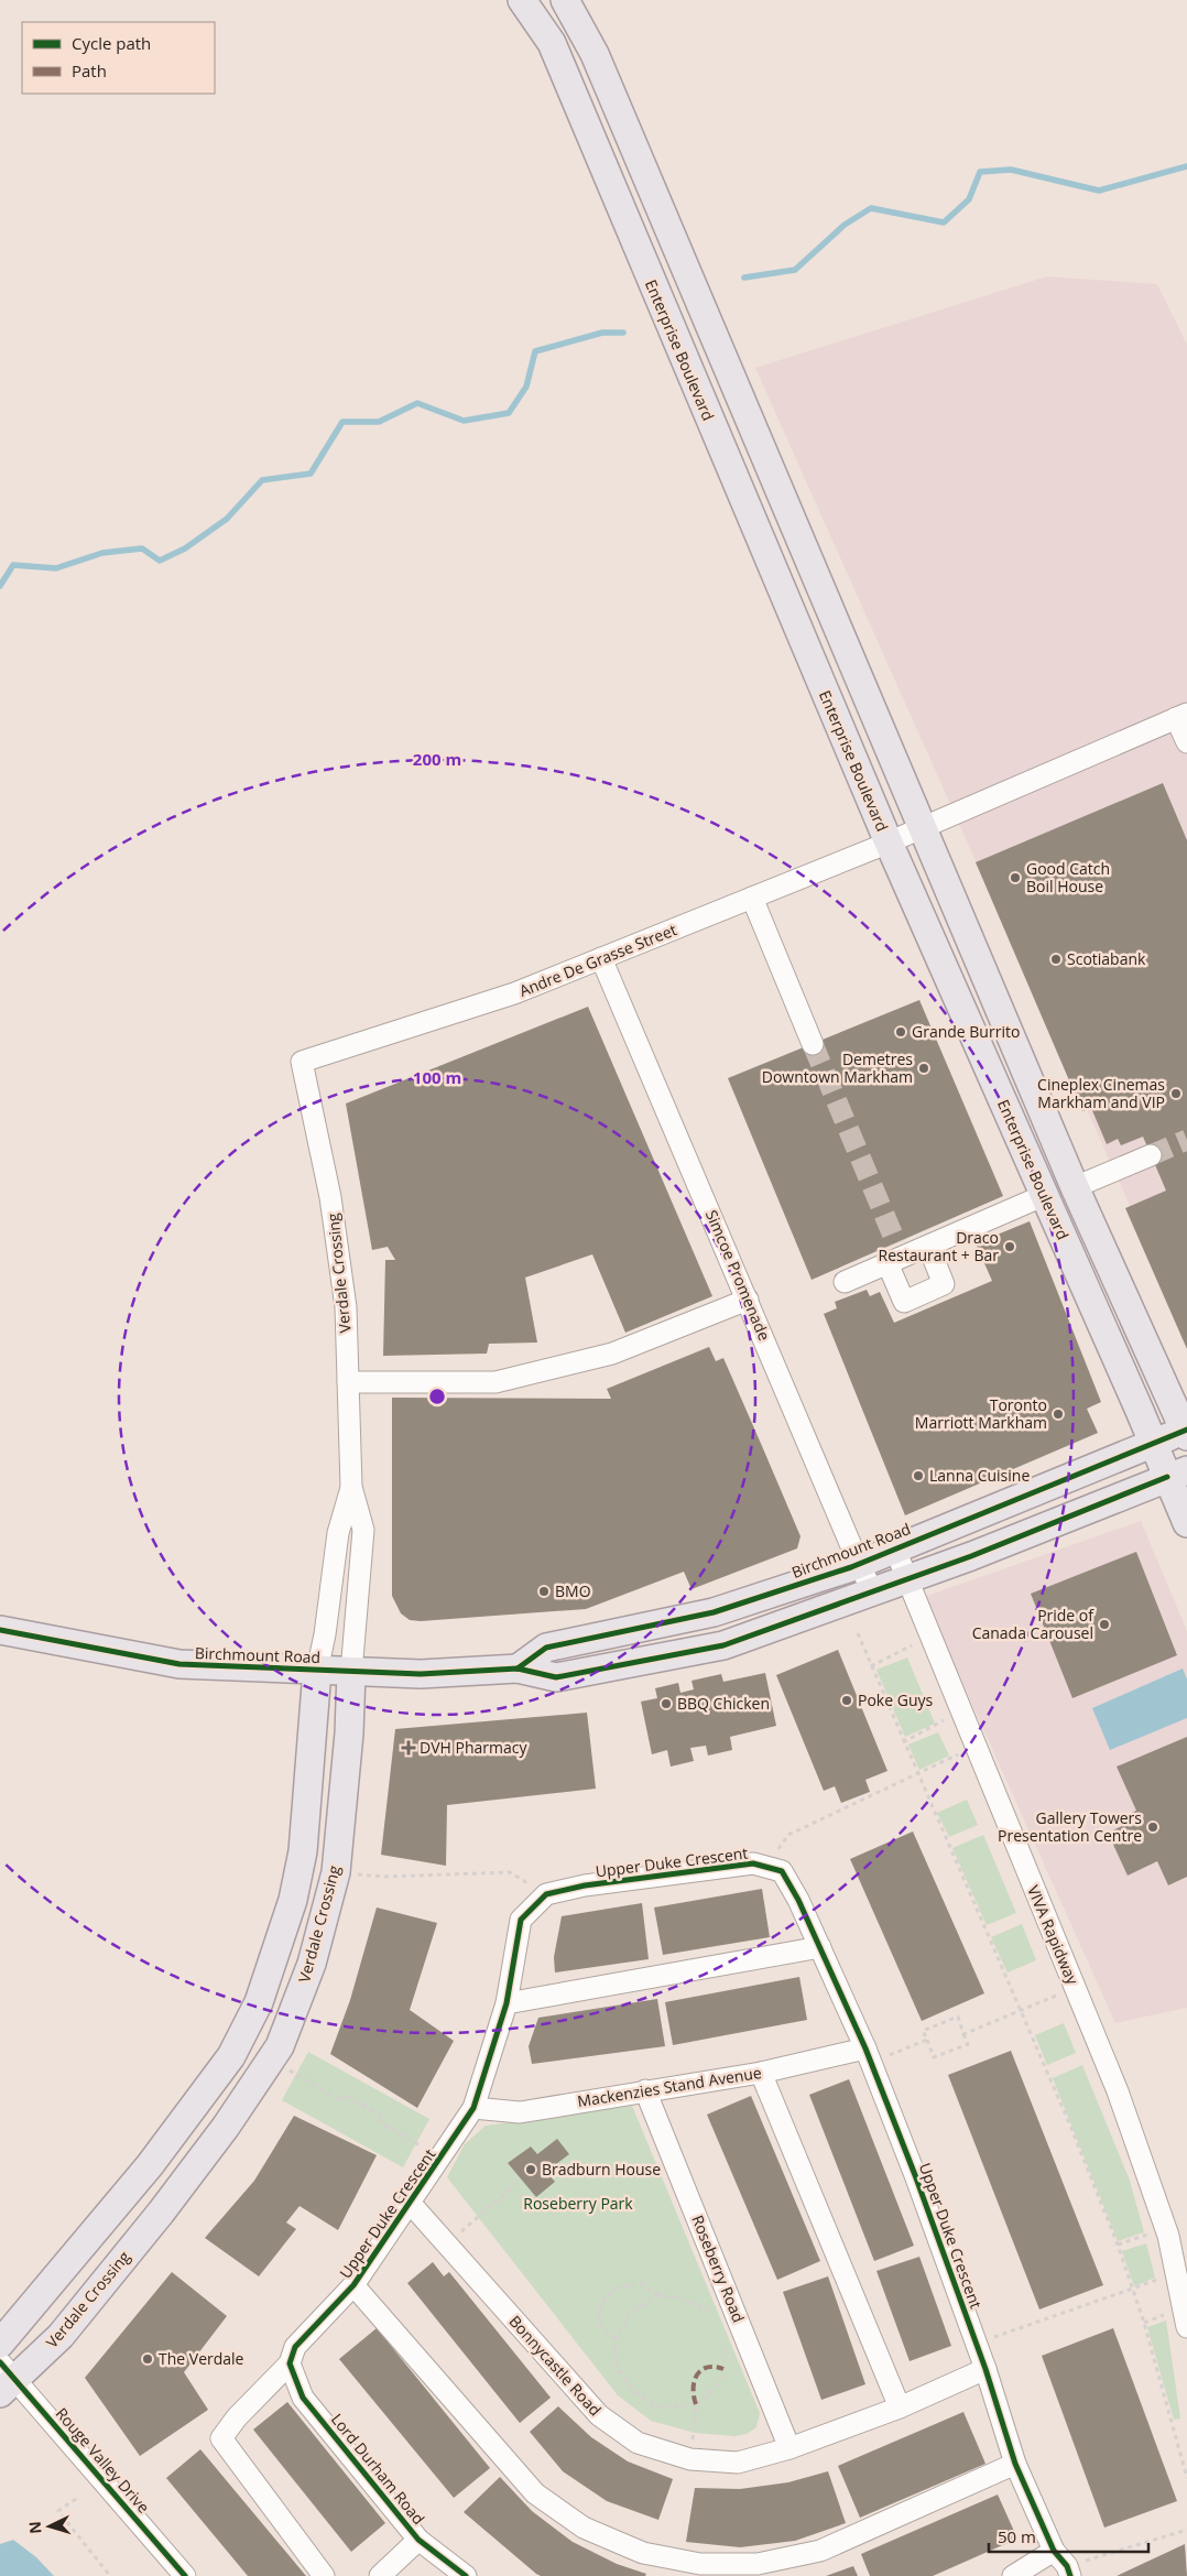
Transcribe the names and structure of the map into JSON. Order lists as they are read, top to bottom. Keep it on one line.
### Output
{"streets":{"main road":["Enterprise Boulevard","Verdale Crossing","Birchmount Road"],"street":["Andre De Grasse Street","Simcoe Promenade","Upper Duke Crescent","VIVA Rapidway","Mackenzies Stand Avenue","Roseberry Road","Bonnycastle Road","Rouge Valley Drive","Lord Durham Road"]},"crossings":[["Enterprise Boulevard","Andre De Grasse Street"],["Enterprise Boulevard","Birchmount Road"],["Andre De Grasse Street","Verdale Crossing"],["Andre De Grasse Street","Simcoe Promenade"],["Verdale Crossing","Birchmount Road"],["Verdale Crossing","Rouge Valley Drive"],["Simcoe Promenade","Birchmount Road"],["Birchmount Road","VIVA Rapidway"],["Upper Duke Crescent","Mackenzies Stand Avenue"],["Upper Duke Crescent","Bonnycastle Road"],["Upper Duke Crescent","Lord Durham Road"],["Mackenzies Stand Avenue","Roseberry Road"],["Roseberry Road","Bonnycastle Road"]],"parks":["Roseberry Park"],"places":{"other":["Good Catch Boil House","Scotiabank","Grande Burrito","Demetres Downtown Markham","Cineplex Cinemas Markham and VIP","Draco Restaurant + Bar","Toronto Marriott Markham","Lanna Cuisine","BMO","Pride of Canada Carousel","Poke Guys","BBQ Chicken","Gallery Towers Presentation Centre","Bradburn House","The Verdale"],"health":["DVH Pharmacy"]},"legend":["Cycle path","Path"],"scale_bar":"50 m","north":"left","rings":["200 m","100 m"]}
